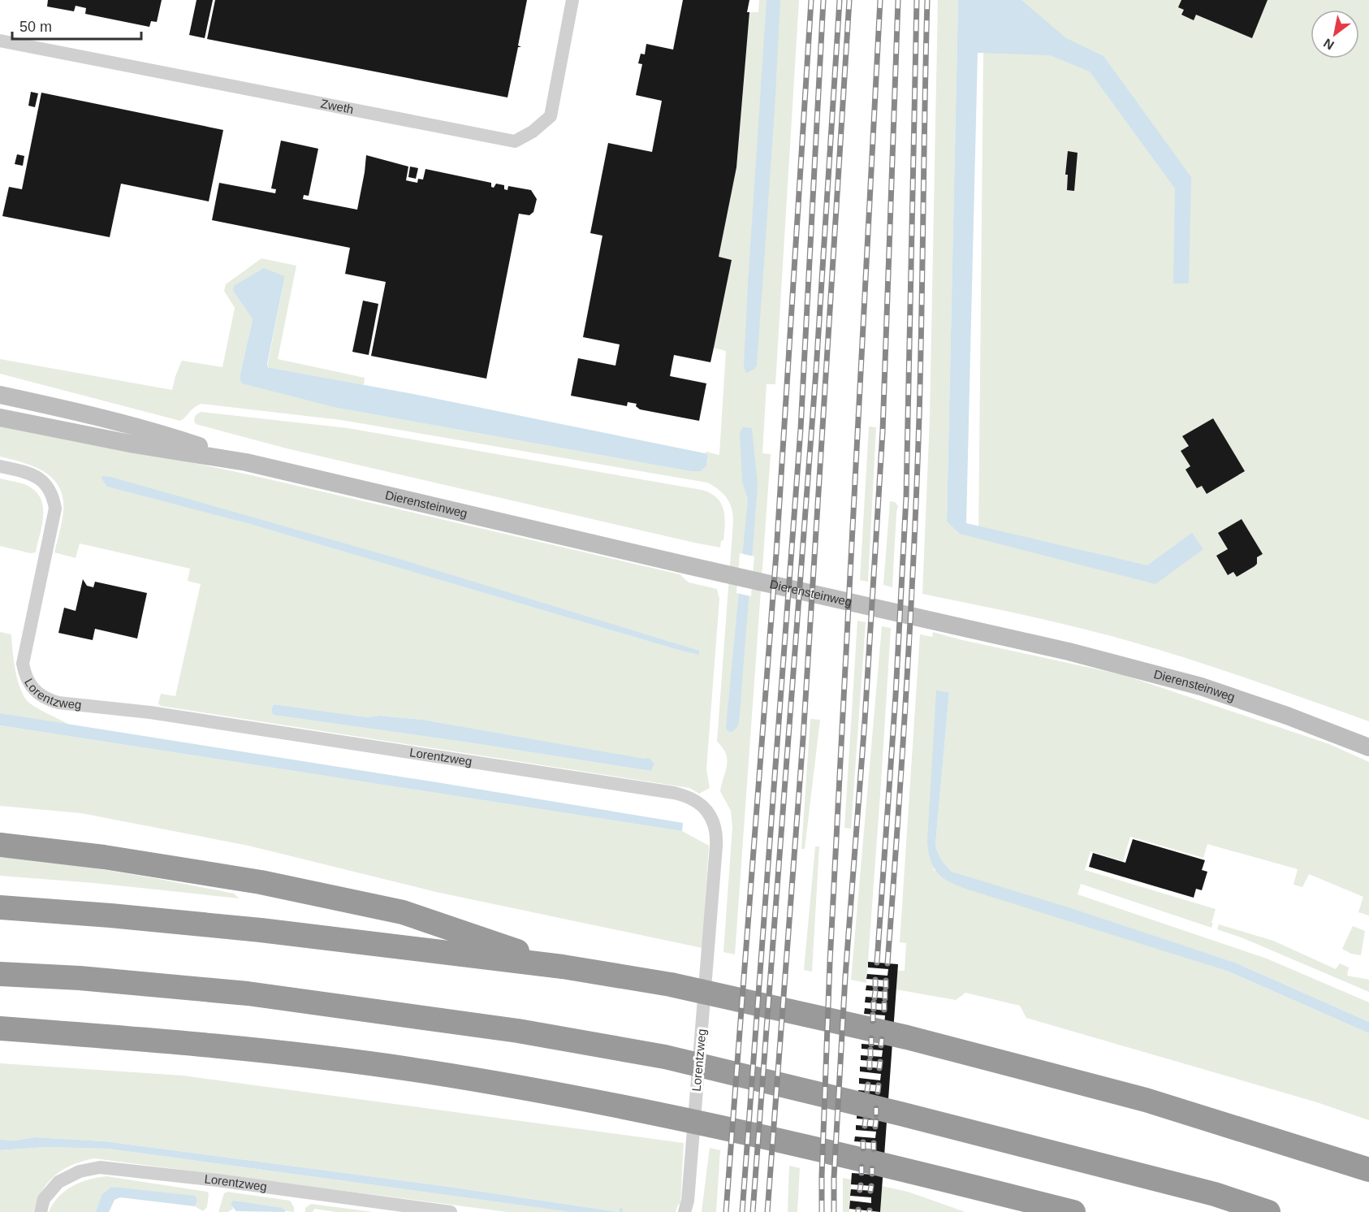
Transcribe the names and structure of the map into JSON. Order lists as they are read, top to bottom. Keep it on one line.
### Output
{"streets":{"main road":["Dierensteinweg"],"street":["Zweth","Lorentzweg"]},"scale_bar":"50 m","north":"bottom left"}
